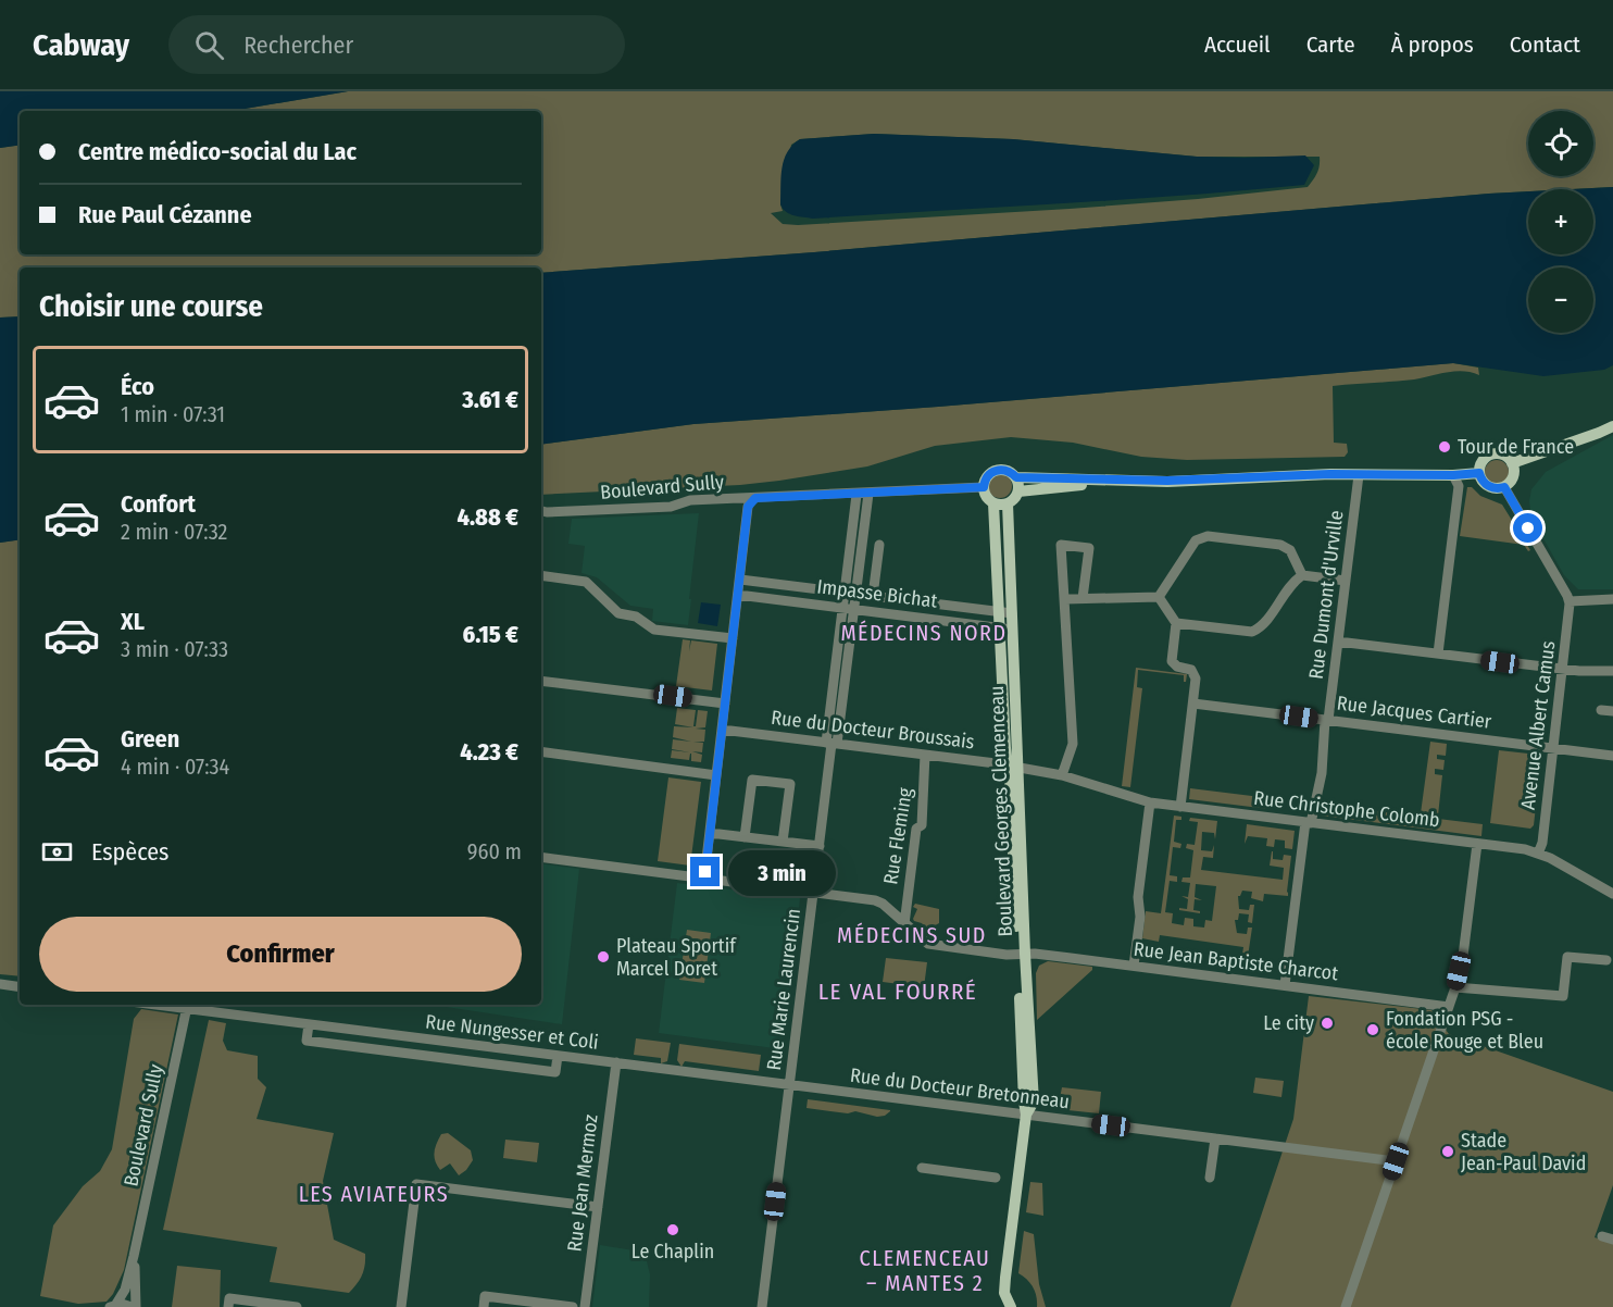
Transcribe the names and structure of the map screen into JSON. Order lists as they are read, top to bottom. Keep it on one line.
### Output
{"streets":{"main road":["Boulevard Georges Clemenceau"],"street":["Boulevard Sully","Impasse Bichat","Rue Dumont d'Urville","Rue Jacques Cartier","Avenue Albert Camus","Rue du Docteur Broussais","Rue Christophe Colomb","Rue Fleming","Rue Jean Baptiste Charcot","Rue Marie Laurencin","Rue Nungesser et Coli","Rue du Docteur Bretonneau","Rue Jean Mermoz"]},"crossings":[["Boulevard Sully","Boulevard Georges Clemenceau"],["Boulevard Sully","Rue Nungesser et Coli"],["Impasse Bichat","Boulevard Georges Clemenceau"],["Rue Dumont d'Urville","Rue Jacques Cartier"],["Rue Dumont d'Urville","Rue Christophe Colomb"],["Rue Dumont d'Urville","Rue Jean Baptiste Charcot"],["Rue Jacques Cartier","Avenue Albert Camus"],["Avenue Albert Camus","Rue Christophe Colomb"],["Rue du Docteur Broussais","Rue Christophe Colomb"],["Rue du Docteur Broussais","Boulevard Georges Clemenceau"],["Rue du Docteur Broussais","Rue Fleming"],["Rue du Docteur Broussais","Rue Marie Laurencin"],["Boulevard Georges Clemenceau","Rue Jean Baptiste Charcot"],["Boulevard Georges Clemenceau","Rue du Docteur Bretonneau"],["Rue Fleming","Rue Jean Baptiste Charcot"],["Rue Jean Baptiste Charcot","Rue Marie Laurencin"],["Rue Marie Laurencin","Rue Nungesser et Coli"],["Rue Marie Laurencin","Rue du Docteur Bretonneau"],["Rue Nungesser et Coli","Rue du Docteur Bretonneau"],["Rue Nungesser et Coli","Rue Jean Mermoz"]],"districts":["MÉDECINS NORD","MÉDECINS SUD","LE VAL FOURRÉ","LES AVIATEURS","CLEMENCEAU – MANTES 2"],"places":["Tour de France","Plateau Sportif Marcel Doret","Le city","Fondation PSG - école Rouge et Bleu","Stade Jean-Paul David","Le Chaplin"],"page":{"header":"Cabway","search":"Rechercher","nav":["Accueil","Carte","À propos","Contact"],"map_buttons":["+","−"],"banner":["Centre médico-social du Lac","Rue Paul Cézanne"],"heading":"Choisir une course","list":[{"name":"Éco","note":"1 min · 07:31","value":"3.61 €"},{"name":"Confort","note":"2 min · 07:32","value":"4.88 €"},{"name":"XL","note":"3 min · 07:33","value":"6.15 €"},{"name":"Green","note":"4 min · 07:34","value":"4.23 €"}],"pay":["Espèces","960 m"],"bubble":"3 min","buttons":"Confirmer"}}
